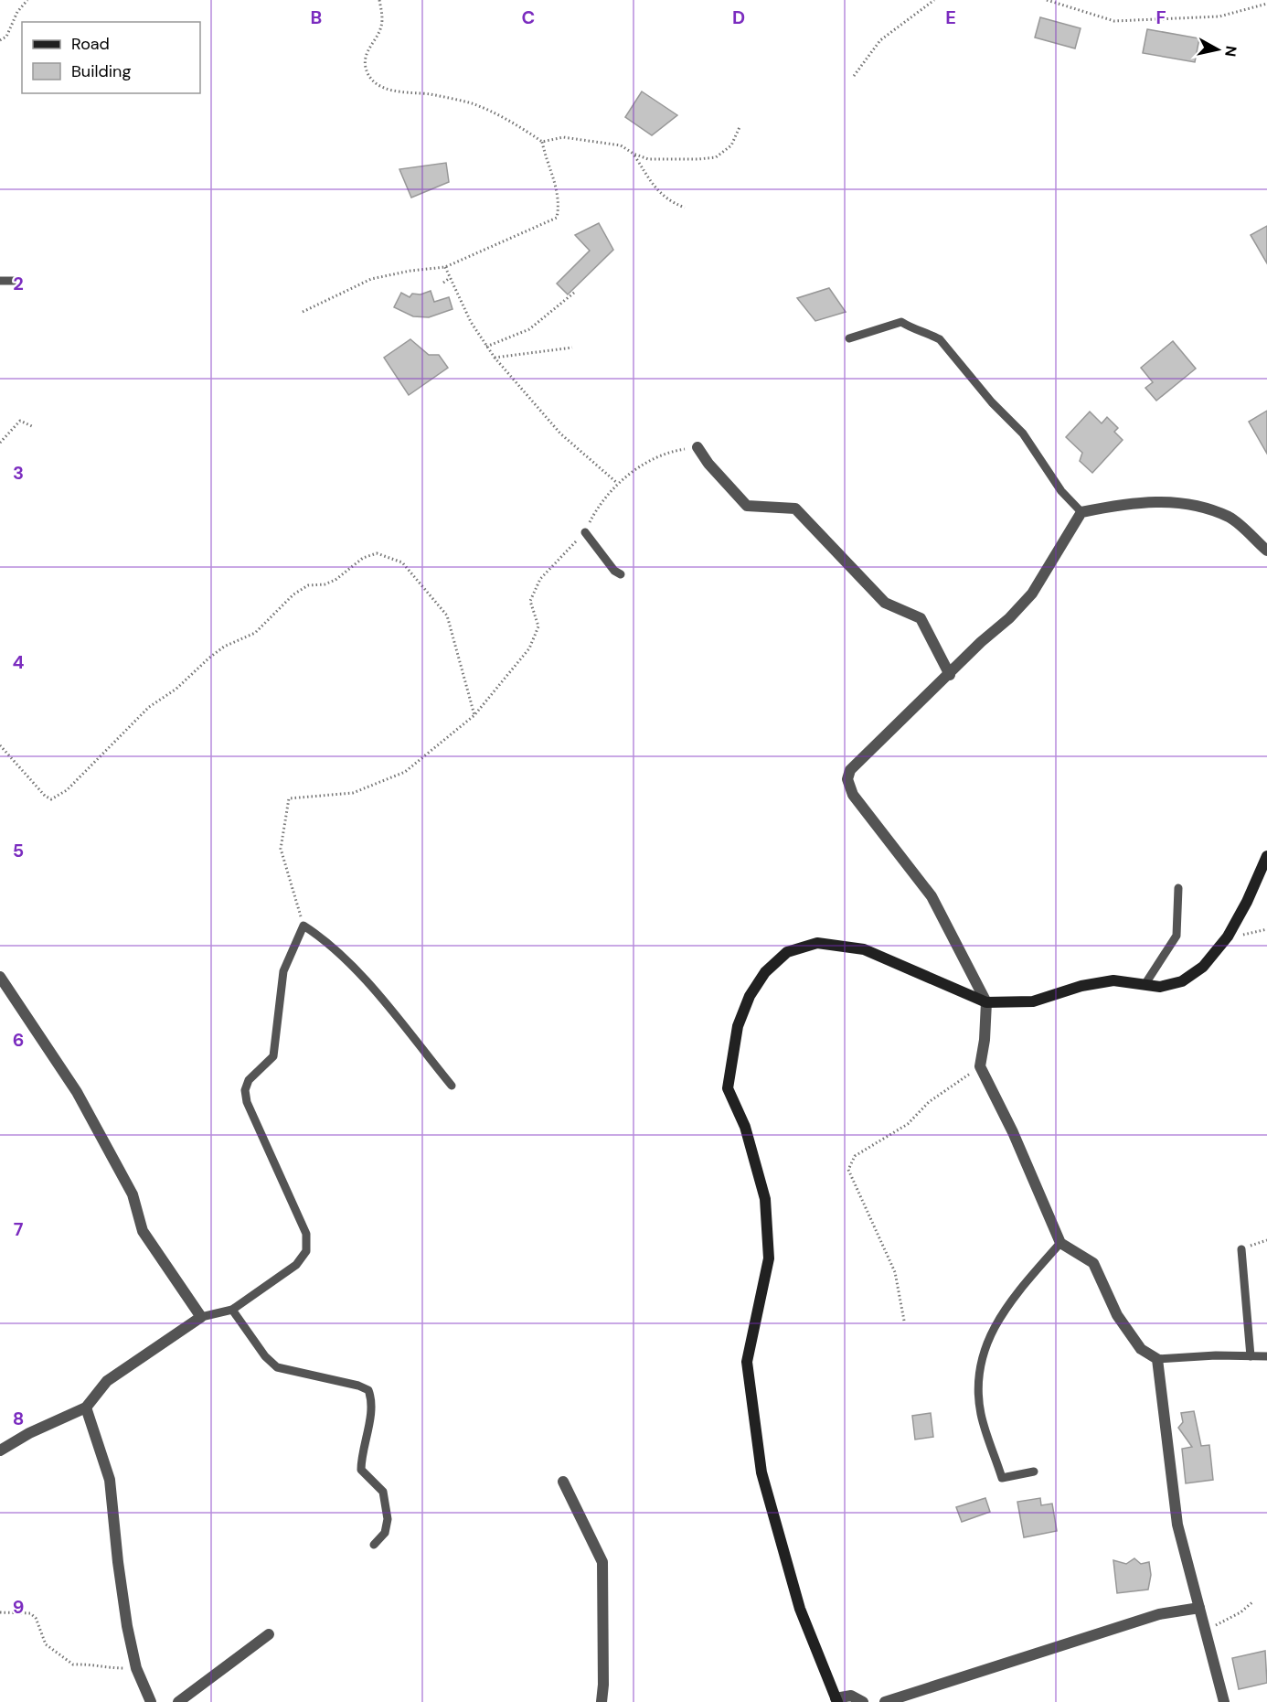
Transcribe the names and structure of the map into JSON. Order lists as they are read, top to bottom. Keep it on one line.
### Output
{"legend":["Road","Building"],"north":"right","grid":{"columns":["B","C","D","E","F"],"rows":["2","3","4","5","6","7","8","9"]}}
